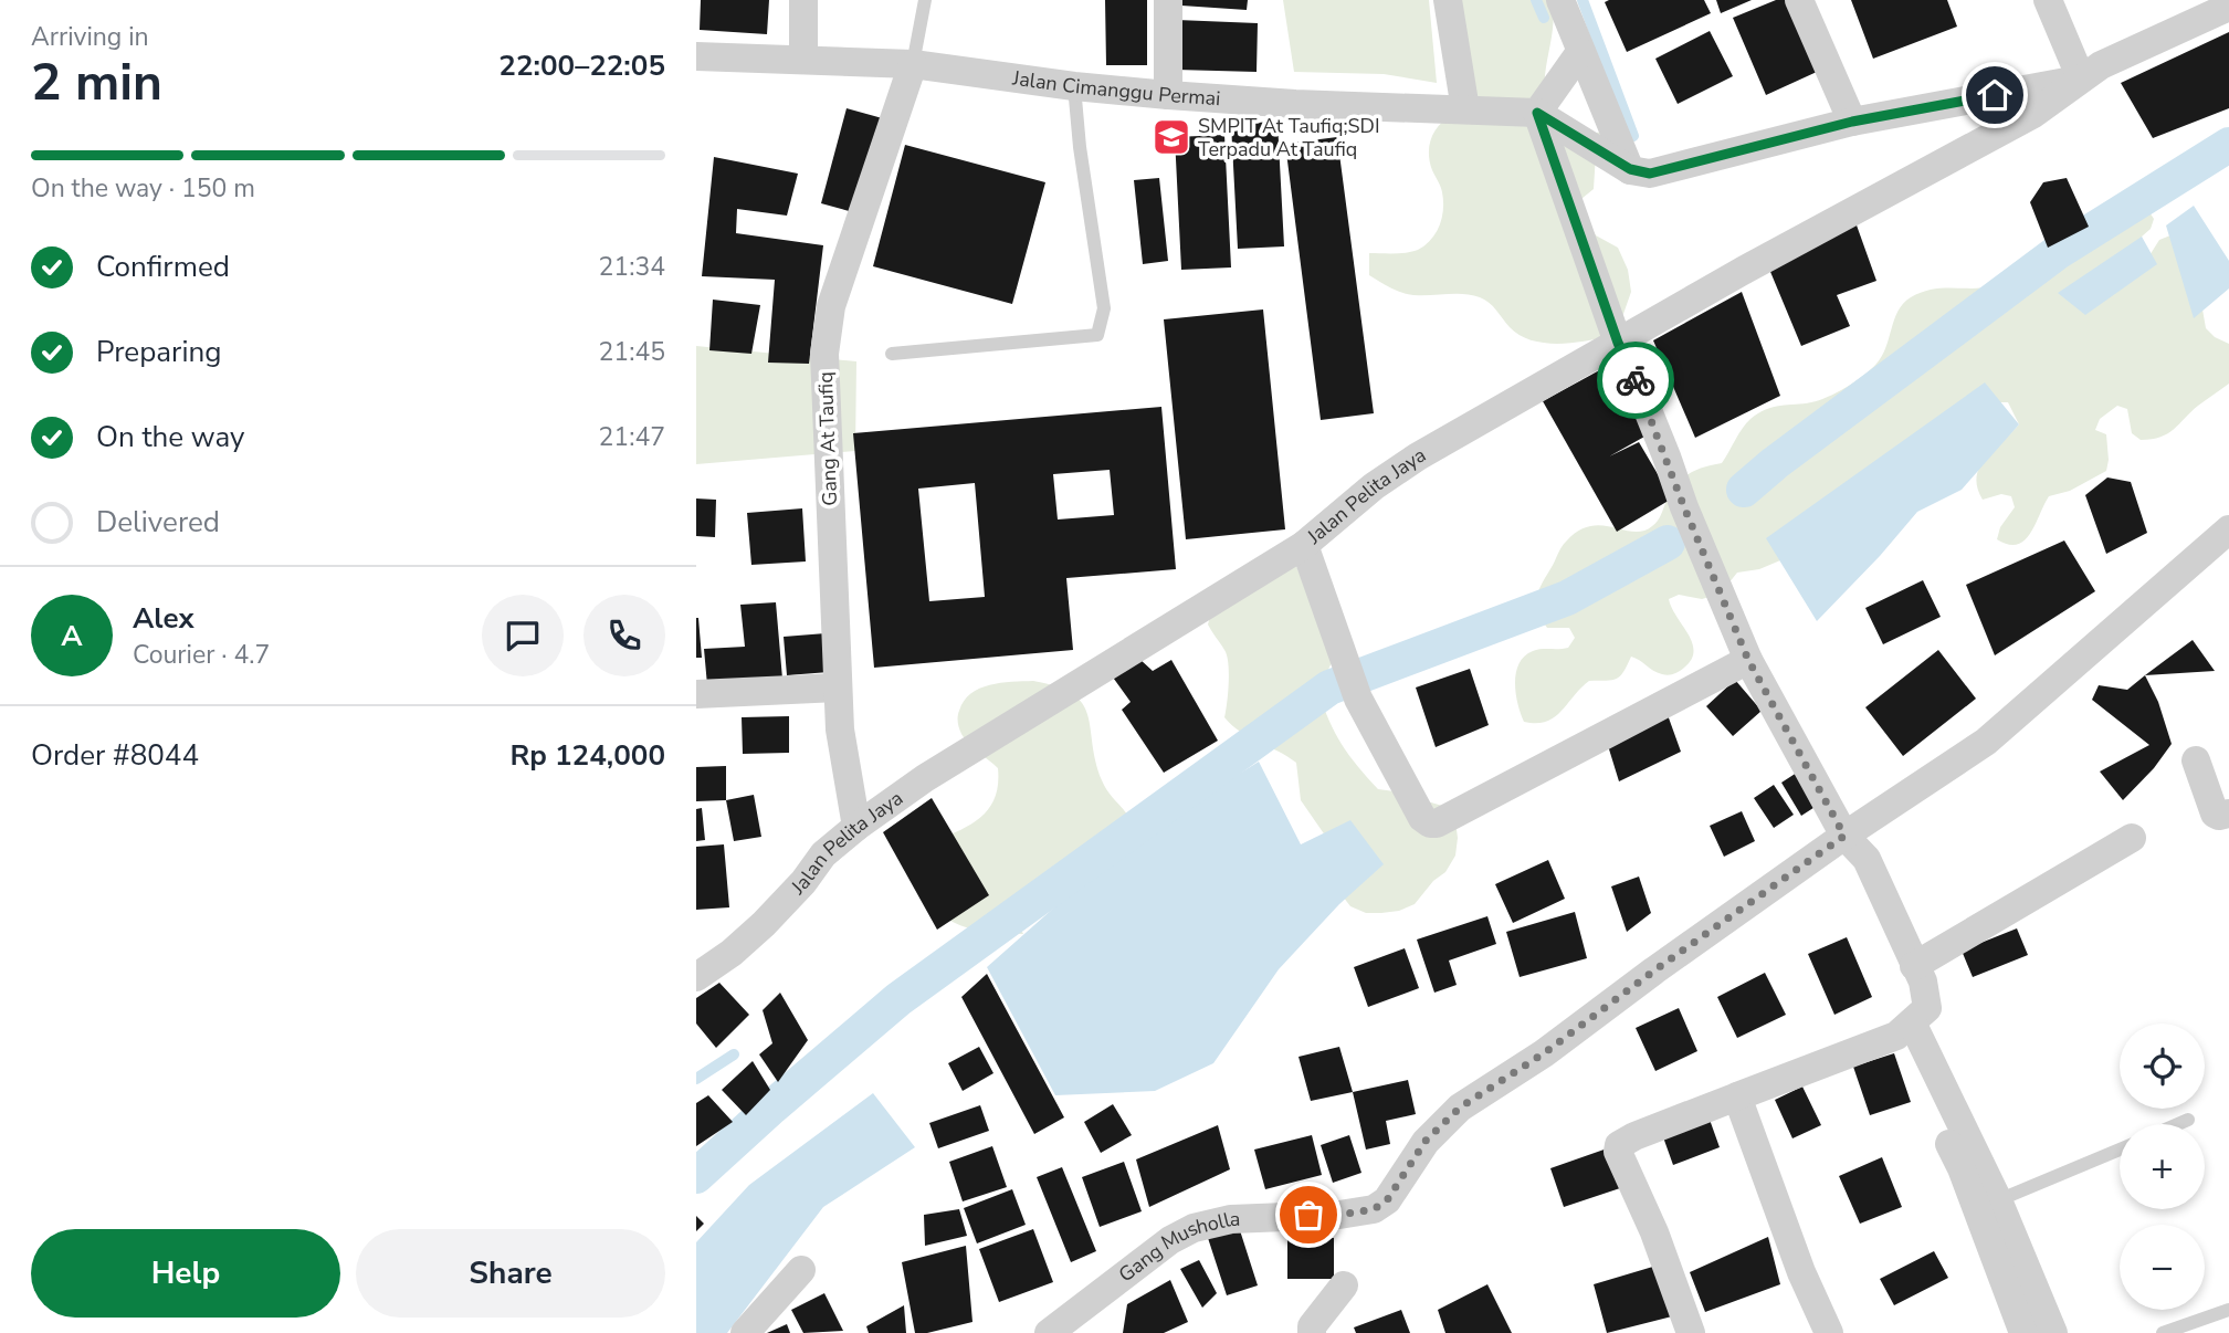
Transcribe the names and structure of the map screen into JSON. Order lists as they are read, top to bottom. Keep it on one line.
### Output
{"streets":{"street":["Jalan Cimanggu Permai","Gang At Taufiq","Jalan Pelita Jaya","Gang Musholla"]},"crossings":[["Jalan Cimanggu Permai","Gang At Taufiq"],["Gang At Taufiq","Jalan Pelita Jaya"]],"places":{"school or university":["SMPIT At Taufiq;SDI Terpadu At Taufiq"]},"page":{"heading":["2 min","Arriving in","22:00–22:05"],"panel":["Alex","Courier · 4.7","Order #8044","Rp 124,000"],"bar":"On the way · 150 m","list":[["Confirmed","21:34"],["Preparing","21:45"],["On the way","21:47"],"Delivered"],"round":"A","map_buttons":["+","−"],"buttons":["Help","Share"]}}
